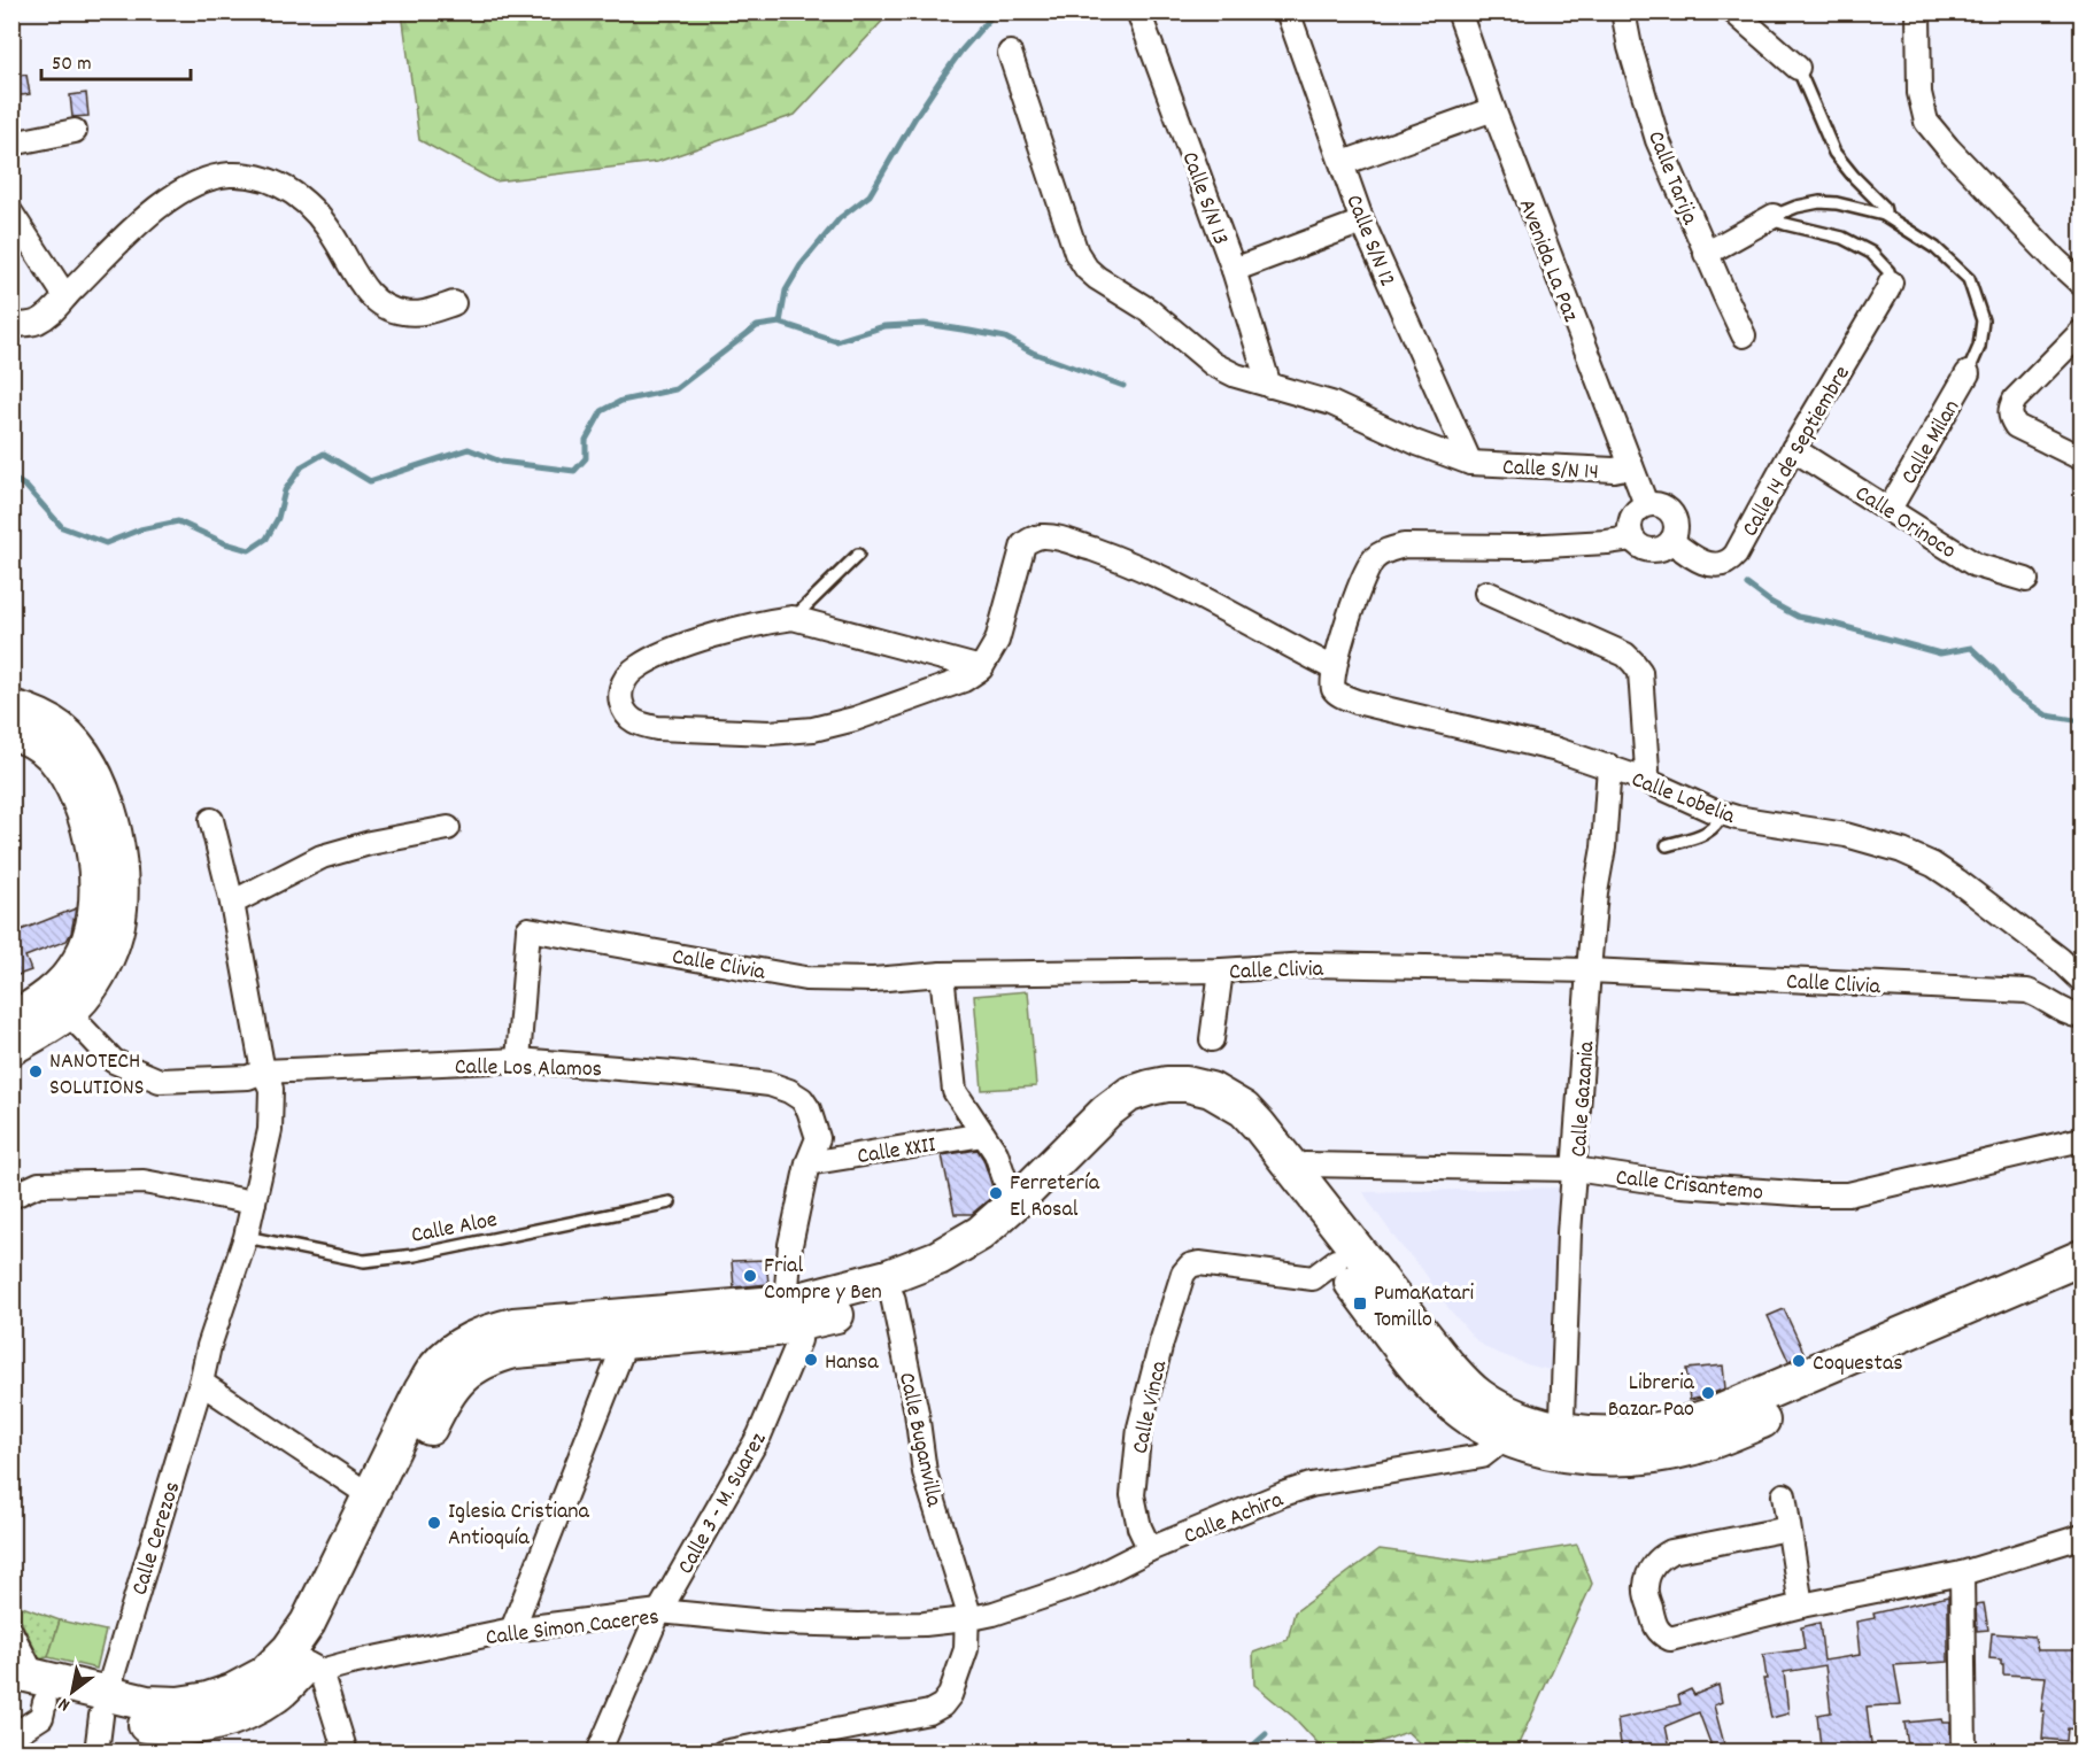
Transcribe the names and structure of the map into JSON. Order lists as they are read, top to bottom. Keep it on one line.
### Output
{"streets":{"street":["Calle Tarija","Calle S/N 13","Calle S/N 12","Avenida La Paz","Calle Milan","Calle 14 de Septiembre","Calle S/N 14","Calle Orinoco","Calle Lobelia","Calle Clivia","Calle Los Alamos","Calle Gazania","Calle XXII","Calle Crisantemo","Calle Vinca","Calle Buganvilla","Calle 3 - M. Suarez","Calle Achira","Calle Cerezos","Calle Simon Caceres"],"lane":["Calle Aloe"]},"crossings":[["Calle S/N 13","Calle S/N 14"],["Calle S/N 12","Calle S/N 14"],["Avenida La Paz","Calle 14 de Septiembre"],["Avenida La Paz","Calle S/N 14"],["Calle Milan","Calle Orinoco"],["Calle 14 de Septiembre","Calle Orinoco"],["Calle Lobelia","Calle Gazania"],["Calle Clivia","Calle Los Alamos"],["Calle Clivia","Calle Gazania"],["Calle Los Alamos","Calle XXII"],["Calle Los Alamos","Calle 3 - M. Suarez"],["Calle Los Alamos","Calle Cerezos"],["Calle Gazania","Calle Crisantemo"],["Calle Aloe","Calle Cerezos"],["Calle Vinca","Calle Achira"],["Calle Buganvilla","Calle Achira"],["Calle Buganvilla","Calle Simon Caceres"],["Calle 3 - M. Suarez","Calle Simon Caceres"],["Calle Achira","Calle Simon Caceres"]],"places":{"other":["NANOTECH SOLUTIONS","Ferretería El Rosal","Frial Compre y Ben","Hansa","Coquestas","Libreria Bazar Pao","Iglesia Cristiana Antioquía"],"transit":["PumaKatari Tomillo"]},"scale_bar":"50 m","north":"bottom left"}
